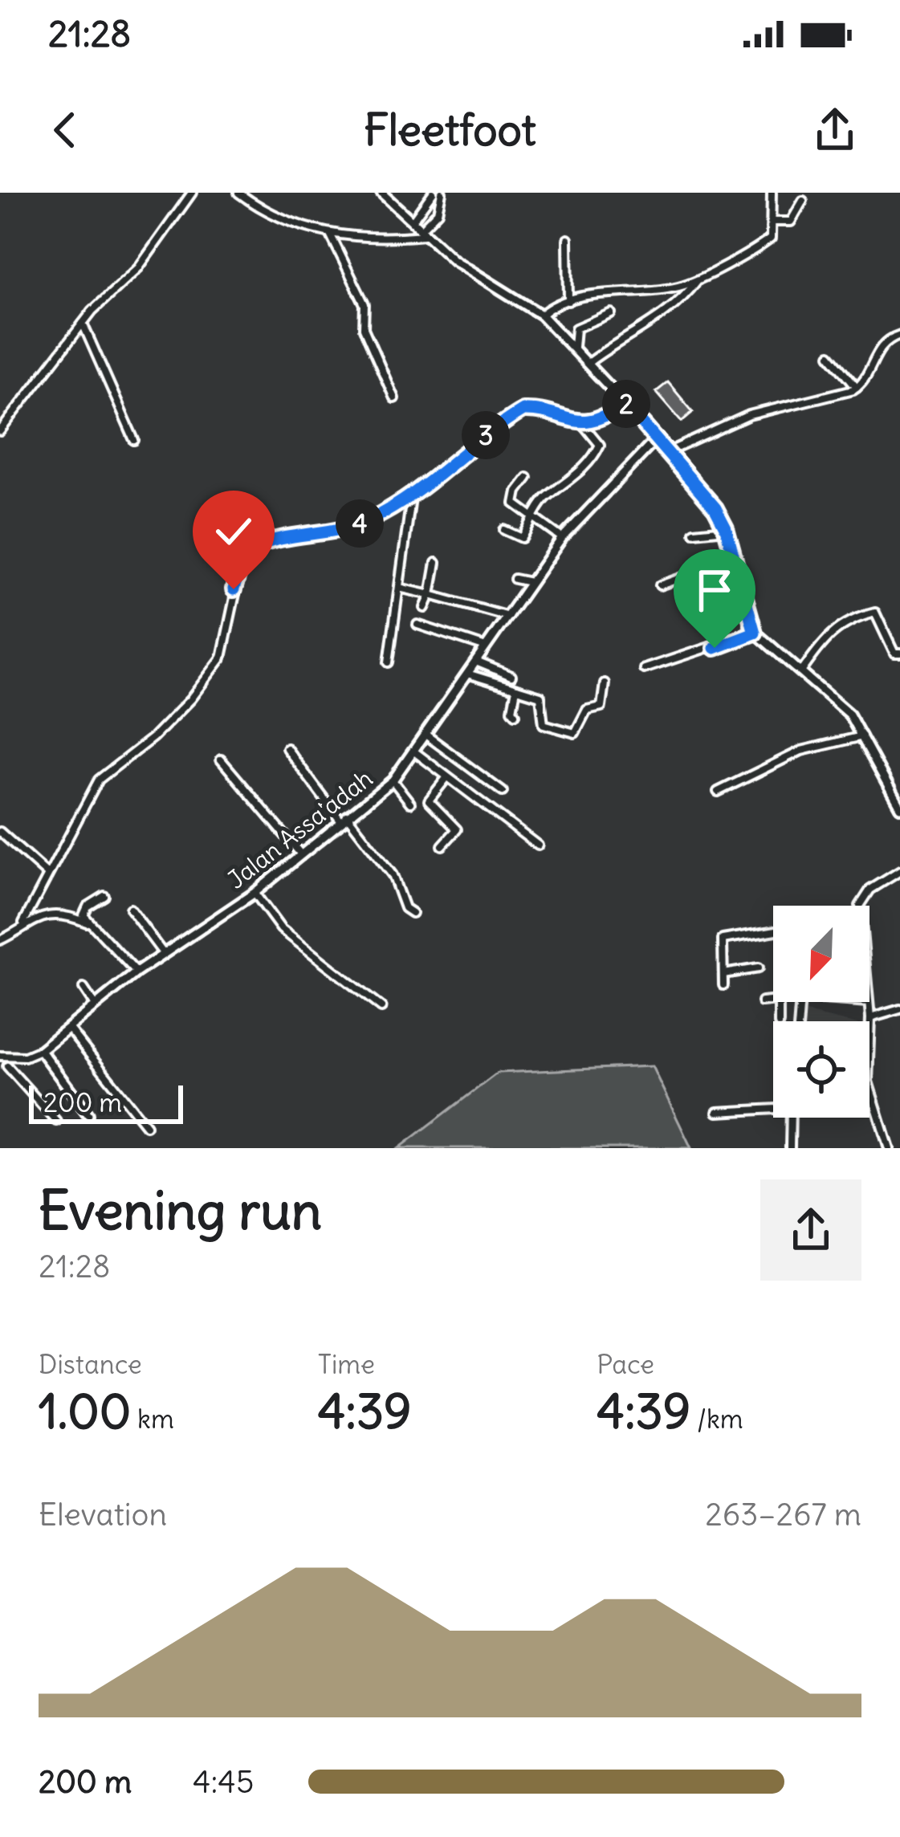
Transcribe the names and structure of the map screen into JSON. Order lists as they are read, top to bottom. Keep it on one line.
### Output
{"streets":{"street":["Jalan Assa'adah"]},"scale_bar":"200 m","north":"bottom left","page":{"status":"21:28","header":"Fleetfoot","pins":["2","3","4"],"scale":"200 m","heading":["Evening run","21:28"],"stats":[["Distance","1.00 km"],["Time","4:39"],["Pace","4:39 /km"]],"chart":["Elevation","263–267 m"],"list":[{"name":"200 m","note":"4:45"}]}}
